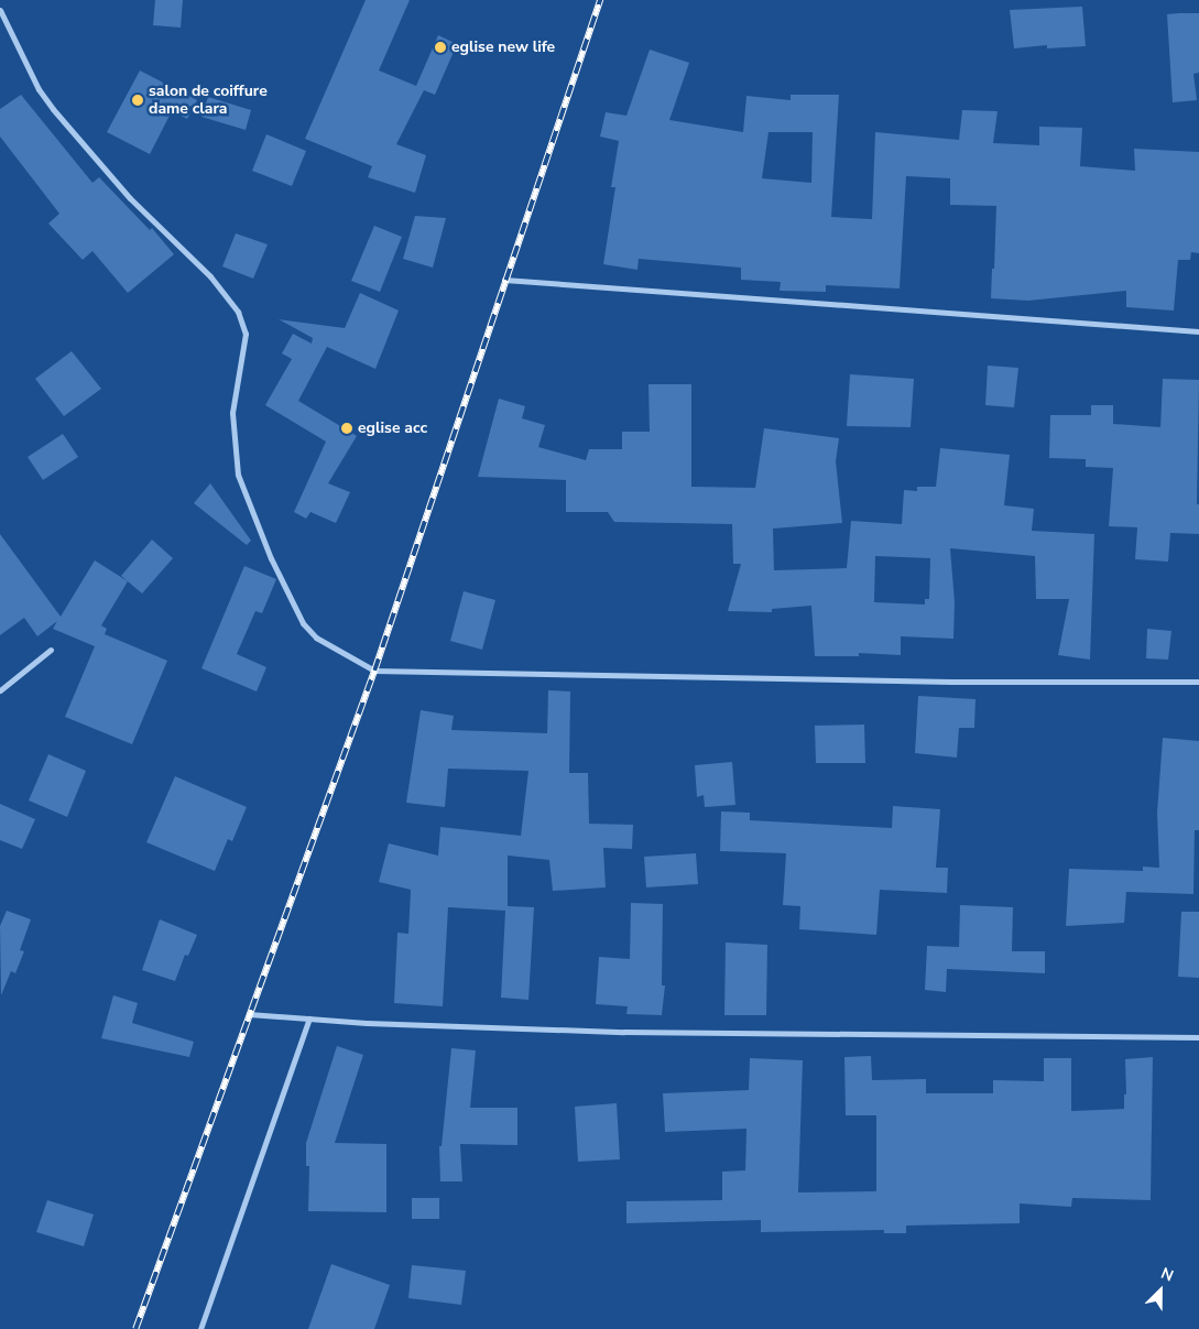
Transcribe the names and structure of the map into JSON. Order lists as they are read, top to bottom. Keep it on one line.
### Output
{"places":["eglise new life","salon de coiffure dame clara","eglise acc"],"north":"top right"}
